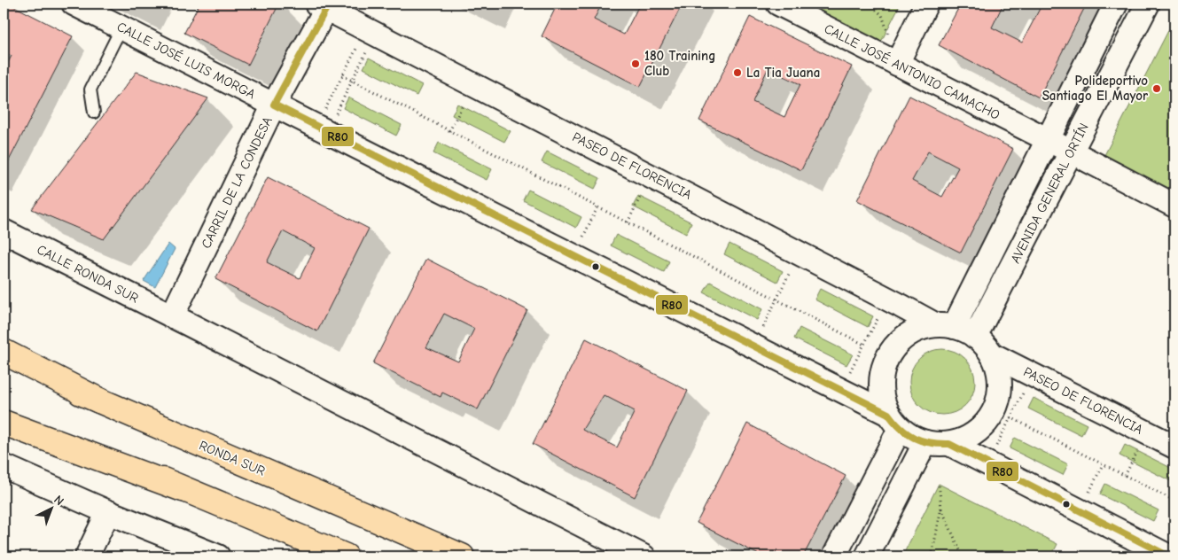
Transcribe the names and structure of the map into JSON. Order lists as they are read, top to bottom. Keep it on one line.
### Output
{"streets":{"main road":["RONDA SUR"],"street":["CALLE JOSÉ LUIS MORGA","CALLE JOSÉ ANTONIO CAMACHO","PASEO DE FLORENCIA","CARRIL DE LA CONDESA","AVENIDA GENERAL ORTÍN","CALLE RONDA SUR"]},"crossings":[["CALLE JOSÉ LUIS MORGA","CARRIL DE LA CONDESA"],["CALLE JOSÉ ANTONIO CAMACHO","AVENIDA GENERAL ORTÍN"],["PASEO DE FLORENCIA","CARRIL DE LA CONDESA"],["PASEO DE FLORENCIA","AVENIDA GENERAL ORTÍN"],["CARRIL DE LA CONDESA","CALLE RONDA SUR"]],"places":["180 Training Club","La Tia Juana","Polideportivo Santiago El Mayor"],"lines":["transit line R80"],"north":"top right"}
